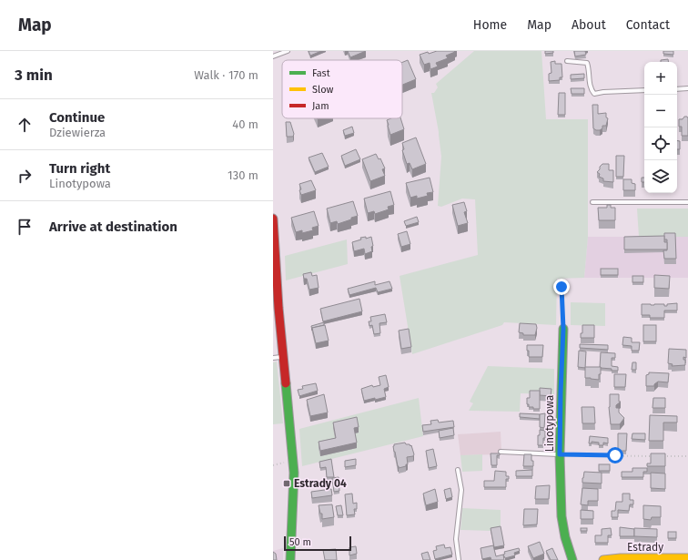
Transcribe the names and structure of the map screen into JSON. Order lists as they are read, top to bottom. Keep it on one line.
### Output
{"streets":{"street":["Linotypowa","Estrady"]},"places":{"transit":["Estrady 04"]},"legend":["Fast","Slow","Jam"],"scale_bar":"50 m","page":{"header":"Map","nav":["Home","Map","About","Contact"],"heading":["3 min","Walk · 170 m"],"map_buttons":["+","−"],"list":[["Continue","Dziewierza","40 m"],["Turn right","Linotypowa","130 m"],"Arrive at destination"],"scale":"50 m"}}
